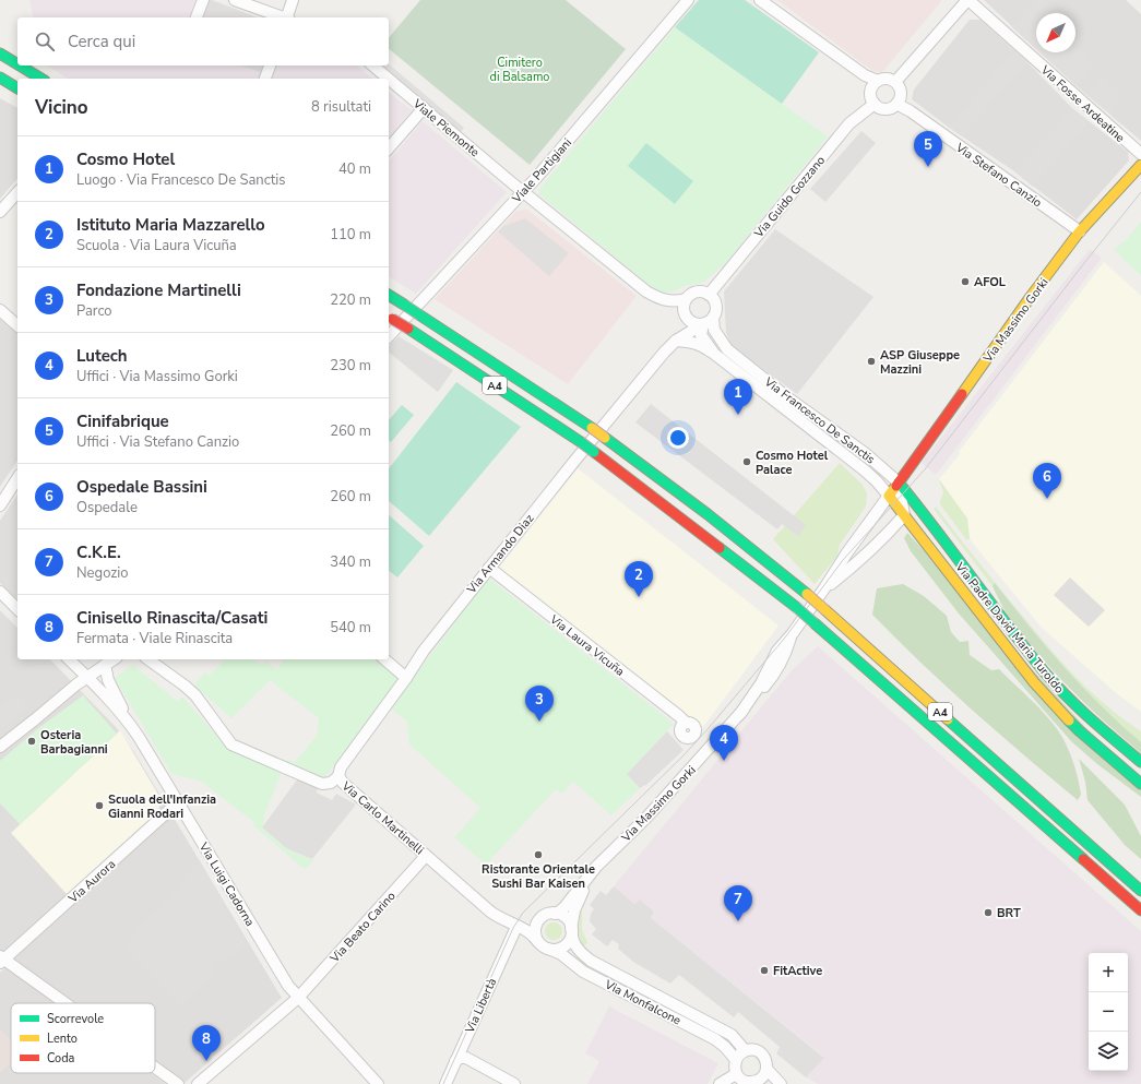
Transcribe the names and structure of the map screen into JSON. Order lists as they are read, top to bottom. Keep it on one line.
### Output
{"streets":{"main road":["Via Massimo Gorki","A4","Via Padre David Maria Turoldo"],"street":["Via Fosse Ardeatine","Viale Piemonte","Viale Partigiani","Via Stefano Canzio","Via Guido Gozzano","Via Francesco De Sanctis","Via Armando Diaz","Via Laura Vicuña","Via Carlo Martinelli","Via Aurora","Via Luigi Cadorna","Via Beato Carino","Via Monfalcone","Via Libertà"]},"crossings":[["Viale Piemonte","Viale Partigiani"],["Via Stefano Canzio","Via Guido Gozzano"],["Via Stefano Canzio","Via Massimo Gorki"],["Via Guido Gozzano","Via Francesco De Sanctis"],["Via Guido Gozzano","Via Armando Diaz"],["Via Massimo Gorki","Via Francesco De Sanctis"],["Via Massimo Gorki","Via Padre David Maria Turoldo"],["Via Massimo Gorki","Via Carlo Martinelli"],["Via Massimo Gorki","Via Monfalcone"],["Via Francesco De Sanctis","Via Armando Diaz"],["Via Francesco De Sanctis","Via Padre David Maria Turoldo"],["Via Armando Diaz","Via Laura Vicuña"],["Via Armando Diaz","Via Carlo Martinelli"],["Via Carlo Martinelli","Via Beato Carino"],["Via Carlo Martinelli","Via Monfalcone"],["Via Carlo Martinelli","Via Libertà"],["Via Aurora","Via Luigi Cadorna"],["Via Luigi Cadorna","Via Beato Carino"]],"parks":["Cimitero di Balsamo"],"places":["AFOL","ASP Giuseppe Mazzini","Cosmo Hotel Palace","Osteria Barbagianni","Scuola dell'Infanzia Gianni Rodari","Ristorante Orientale Sushi Bar Kaisen","BRT","FitActive"],"legend":["Scorrevole","Lento","Coda"],"north":"bottom left","page":{"search":"Cerca qui","heading":["Vicino","8 risultati"],"pins":["5","1","6","2","3","4","7","8"],"list":[{"mark":"1","name":"Cosmo Hotel","note":"Luogo · Via Francesco De Sanctis","value":"40 m"},{"mark":"2","name":"Istituto Maria Mazzarello","note":"Scuola · Via Laura Vicuña","value":"110 m"},{"mark":"3","name":"Fondazione Martinelli","note":"Parco","value":"220 m"},{"mark":"4","name":"Lutech","note":"Uffici · Via Massimo Gorki","value":"230 m"},{"mark":"5","name":"Cinifabrique","note":"Uffici · Via Stefano Canzio","value":"260 m"},{"mark":"6","name":"Ospedale Bassini","note":"Ospedale","value":"260 m"},{"mark":"7","name":"C.K.E.","note":"Negozio","value":"340 m"},{"mark":"8","name":"Cinisello Rinascita/Casati","note":"Fermata · Viale Rinascita","value":"540 m"}],"map_buttons":["+","−"]}}
